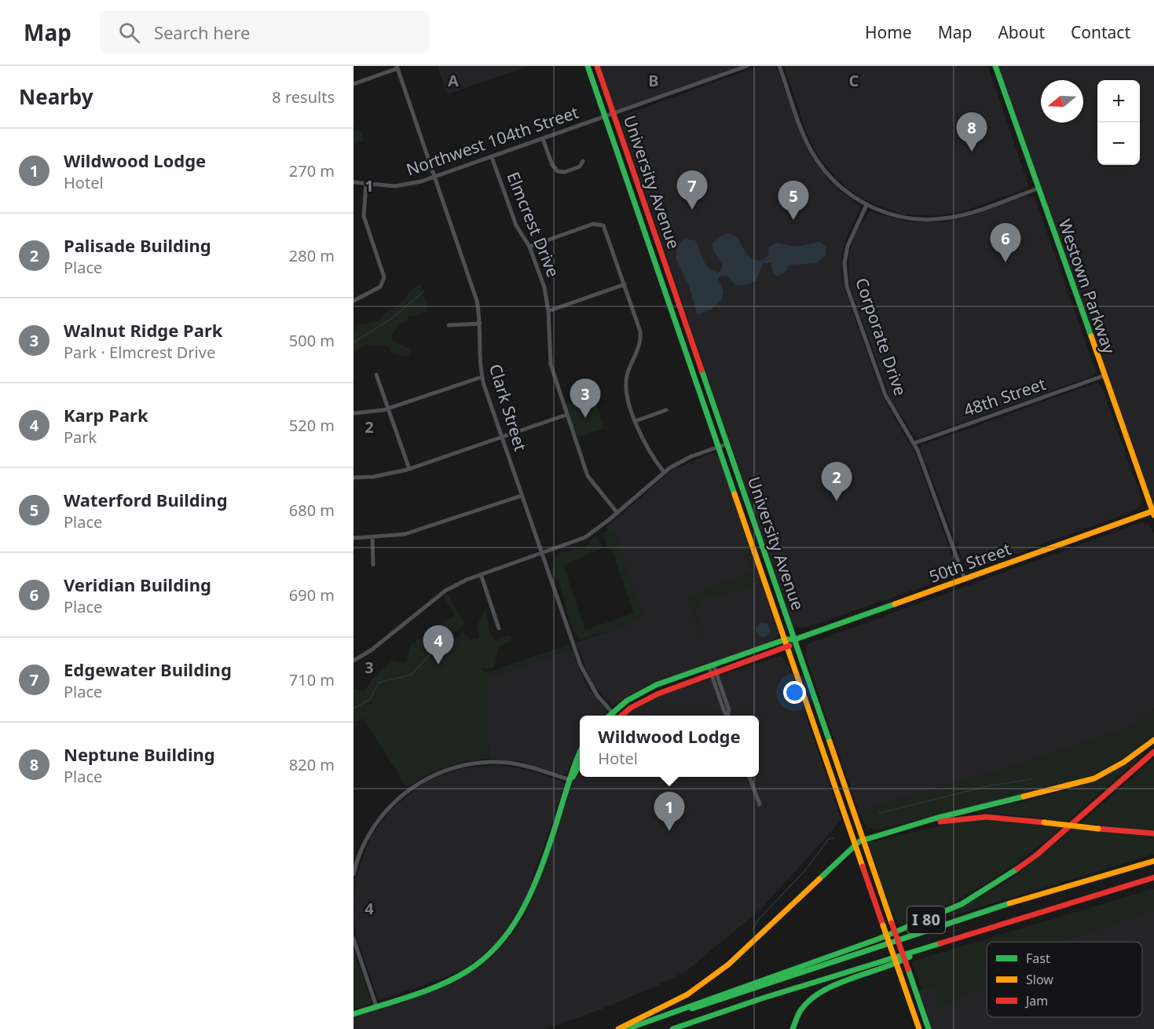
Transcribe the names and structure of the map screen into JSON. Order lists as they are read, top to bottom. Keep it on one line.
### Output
{"streets":{"main road":["University Avenue","Westown Parkway","50th Street","I 80"],"street":["Northwest 104th Street","Elmcrest Drive","Corporate Drive","48th Street","Clark Street"]},"crossings":[["Northwest 104th Street","University Avenue"],["Northwest 104th Street","Elmcrest Drive"],["Northwest 104th Street","Clark Street"],["University Avenue","50th Street"],["Westown Parkway","48th Street"],["Westown Parkway","50th Street"],["Corporate Drive","48th Street"],["Corporate Drive","50th Street"]],"legend":["Fast","Slow","Jam"],"north":"left","page":{"header":"Map","search":"Search here","nav":["Home","Map","About","Contact"],"heading":["Nearby","8 results"],"map_buttons":["+","−"],"pins":["8","7","5","6","3","2","4","1"],"list":[{"mark":"1","name":"Wildwood Lodge","note":"Hotel","value":"270 m"},{"mark":"2","name":"Palisade Building","note":"Place","value":"280 m"},{"mark":"3","name":"Walnut Ridge Park","note":"Park · Elmcrest Drive","value":"500 m"},{"mark":"4","name":"Karp Park","note":"Park","value":"520 m"},{"mark":"5","name":"Waterford Building","note":"Place","value":"680 m"},{"mark":"6","name":"Veridian Building","note":"Place","value":"690 m"},{"mark":"7","name":"Edgewater Building","note":"Place","value":"710 m"},{"mark":"8","name":"Neptune Building","note":"Place","value":"820 m"}],"popup":["Wildwood Lodge","Hotel"]},"grid":{"columns":["A","B","C"],"rows":["1","2","3","4"]}}
